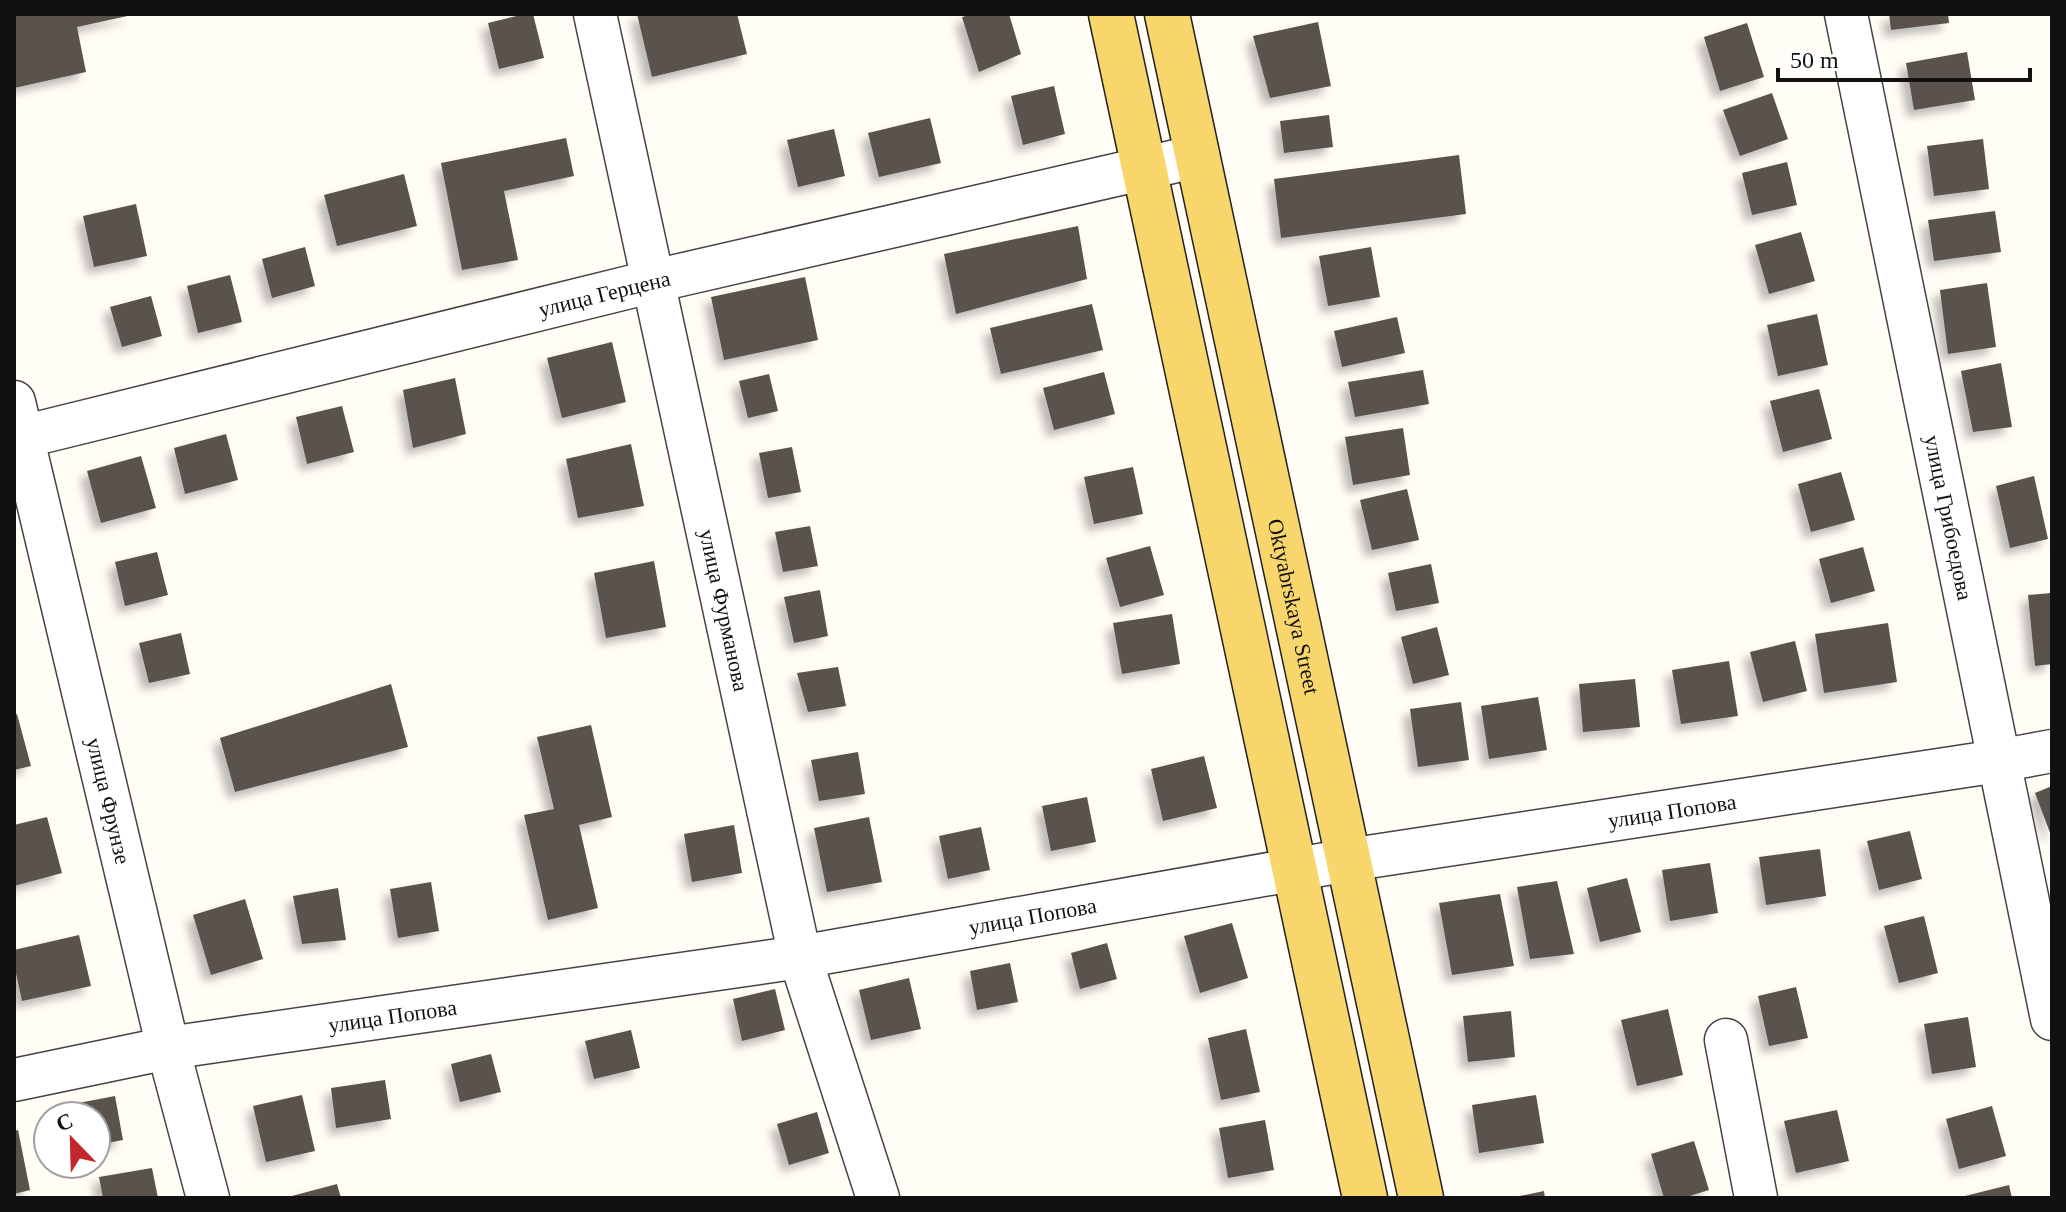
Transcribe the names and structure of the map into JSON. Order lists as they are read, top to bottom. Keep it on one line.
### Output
{"streets":{"main road":["Oktyabrskaya Street"],"street":["улица Герцена","улица Грибоедова","улица Фурманова","улица Фрунзе","улица Попова"]},"crossings":[["улица Герцена","Oktyabrskaya Street"],["улица Герцена","улица Фурманова"],["улица Герцена","улица Фрунзе"],["улица Грибоедова","улица Попова"],["Oktyabrskaya Street","улица Попова"],["улица Фурманова","улица Попова"],["улица Фрунзе","улица Попова"]],"scale_bar":"50 m","north":"top left"}
